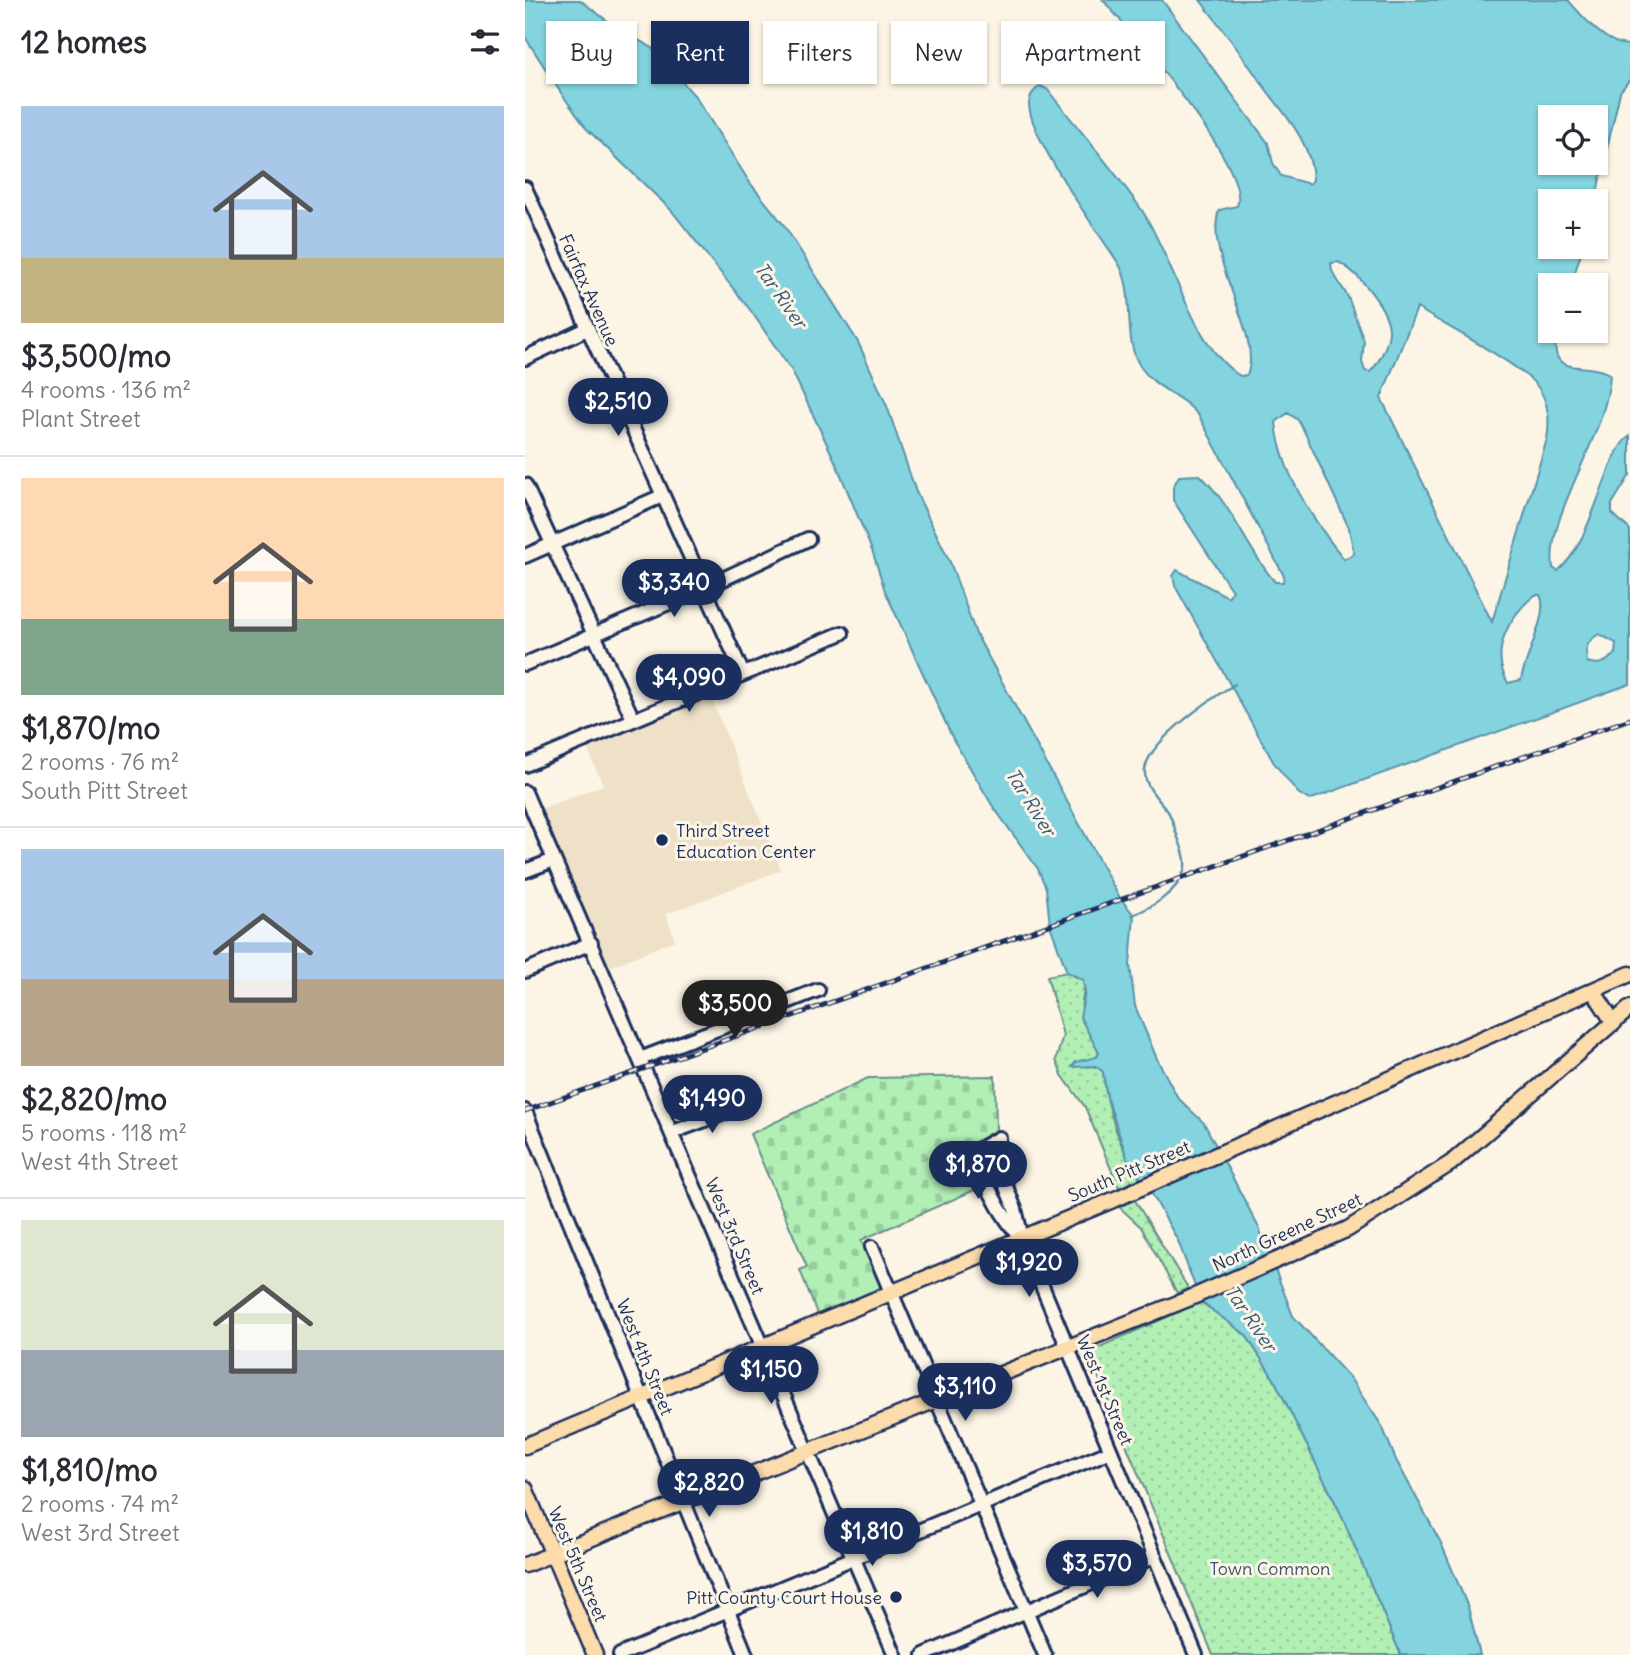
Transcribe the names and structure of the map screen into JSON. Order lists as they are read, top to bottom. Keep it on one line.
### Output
{"streets":{"main road":["South Pitt Street","North Greene Street","West 5th Street"],"street":["Fairfax Avenue","West 3rd Street","West 4th Street","West 1st Street"]},"crossings":[["South Pitt Street","West 3rd Street"],["South Pitt Street","West 4th Street"],["South Pitt Street","West 1st Street"],["North Greene Street","West 3rd Street"],["North Greene Street","West 4th Street"],["North Greene Street","West 1st Street"],["North Greene Street","West 5th Street"]],"water":["Tar River"],"parks":["Town Common"],"places":["Third Street Education Center","Pitt County Court House"],"page":{"heading":"12 homes","chip":["Buy","Rent","Filters","New","Apartment"],"list":[{"name":"$3,500/mo","note":"4 rooms · 136 m² · Plant Street"},{"name":"$1,870/mo","note":"2 rooms · 76 m² · South Pitt Street"},{"name":"$2,820/mo","note":"5 rooms · 118 m² · West 4th Street"},{"name":"$1,810/mo","note":"2 rooms · 74 m² · West 3rd Street"}],"map_buttons":["+","−"],"price":["$2,510","$3,340","$4,090","$3,500","$1,490","$1,870","$1,920","$1,150","$3,110","$2,820","$1,810","$3,570"]}}
